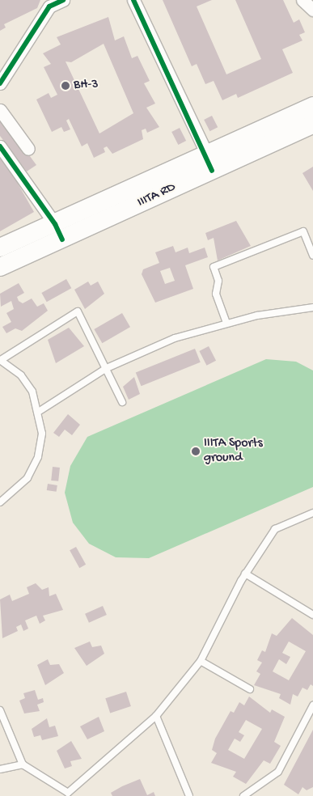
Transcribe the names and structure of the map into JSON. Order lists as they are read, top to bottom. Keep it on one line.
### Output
{"streets":{"main road":["IIITA RD"]},"places":["BH-3","IIITA Sports ground"]}
